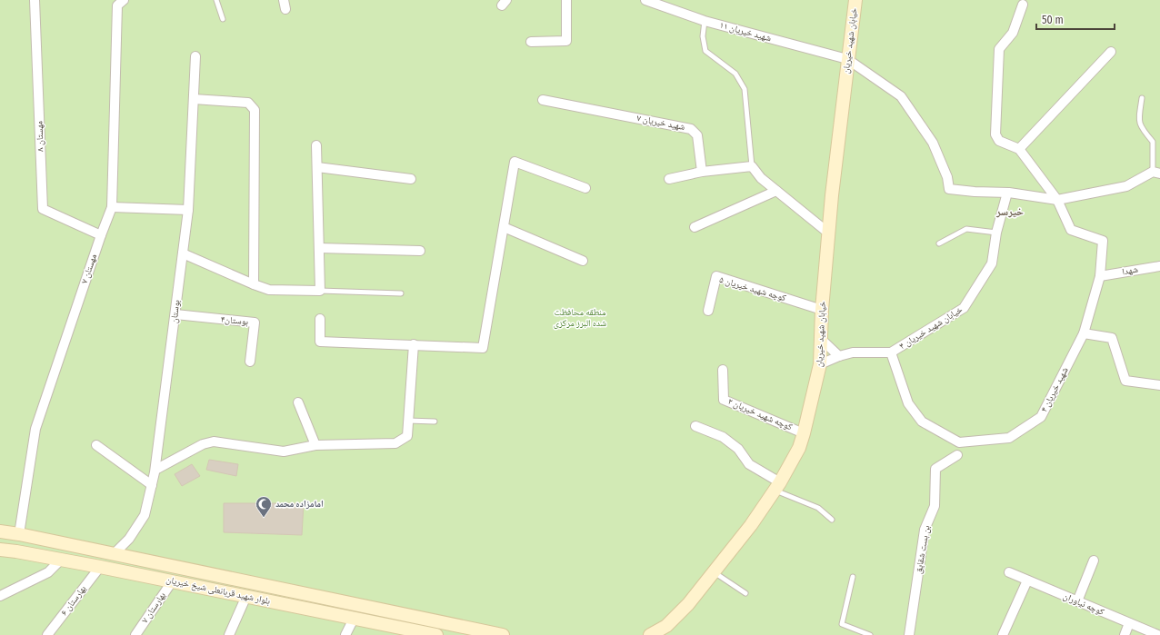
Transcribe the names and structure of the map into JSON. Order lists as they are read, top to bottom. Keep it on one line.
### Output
{"streets":{"street":["شهید خیریان ۱۱","خیابان شهید خیریان","شهید خیریان ۷","مهستان ۸","مهستان ۷","شهدا","کوچه شهید خیریان ۵","بوستان","بوستان۴","خیابان شهید خیریان ۴","شهید خیریان ۴","کوچه شهید خیریان ۲","بن بست شقایق","بلوار شهید قربانعلی شیخ خیریان","بهارستان ۶","کوچه نیاوران","بهارستان ۷"]},"crossings":[["شهید خیریان ۱۱","خیابان شهید خیریان"],["شهید خیریان ۱۱","خیابان شهید خیریان ۴"],["خیابان شهید خیریان","کوچه شهید خیریان ۵"],["خیابان شهید خیریان","خیابان شهید خیریان ۴"],["خیابان شهید خیریان","کوچه شهید خیریان ۲"],["مهستان ۸","مهستان ۷"],["شهدا","شهید خیریان ۴"],["بوستان","بوستان۴"],["خیابان شهید خیریان ۴","شهید خیریان ۴"],["بلوار شهید قربانعلی شیخ خیریان","بهارستان ۶"],["بلوار شهید قربانعلی شیخ خیریان","بهارستان ۷"]],"districts":["خیرسر"],"parks":["منطقه محافظت شده البرز مرکزی"],"places":{"mosque":["امامزاده محمد"]},"scale_bar":"50 m"}
